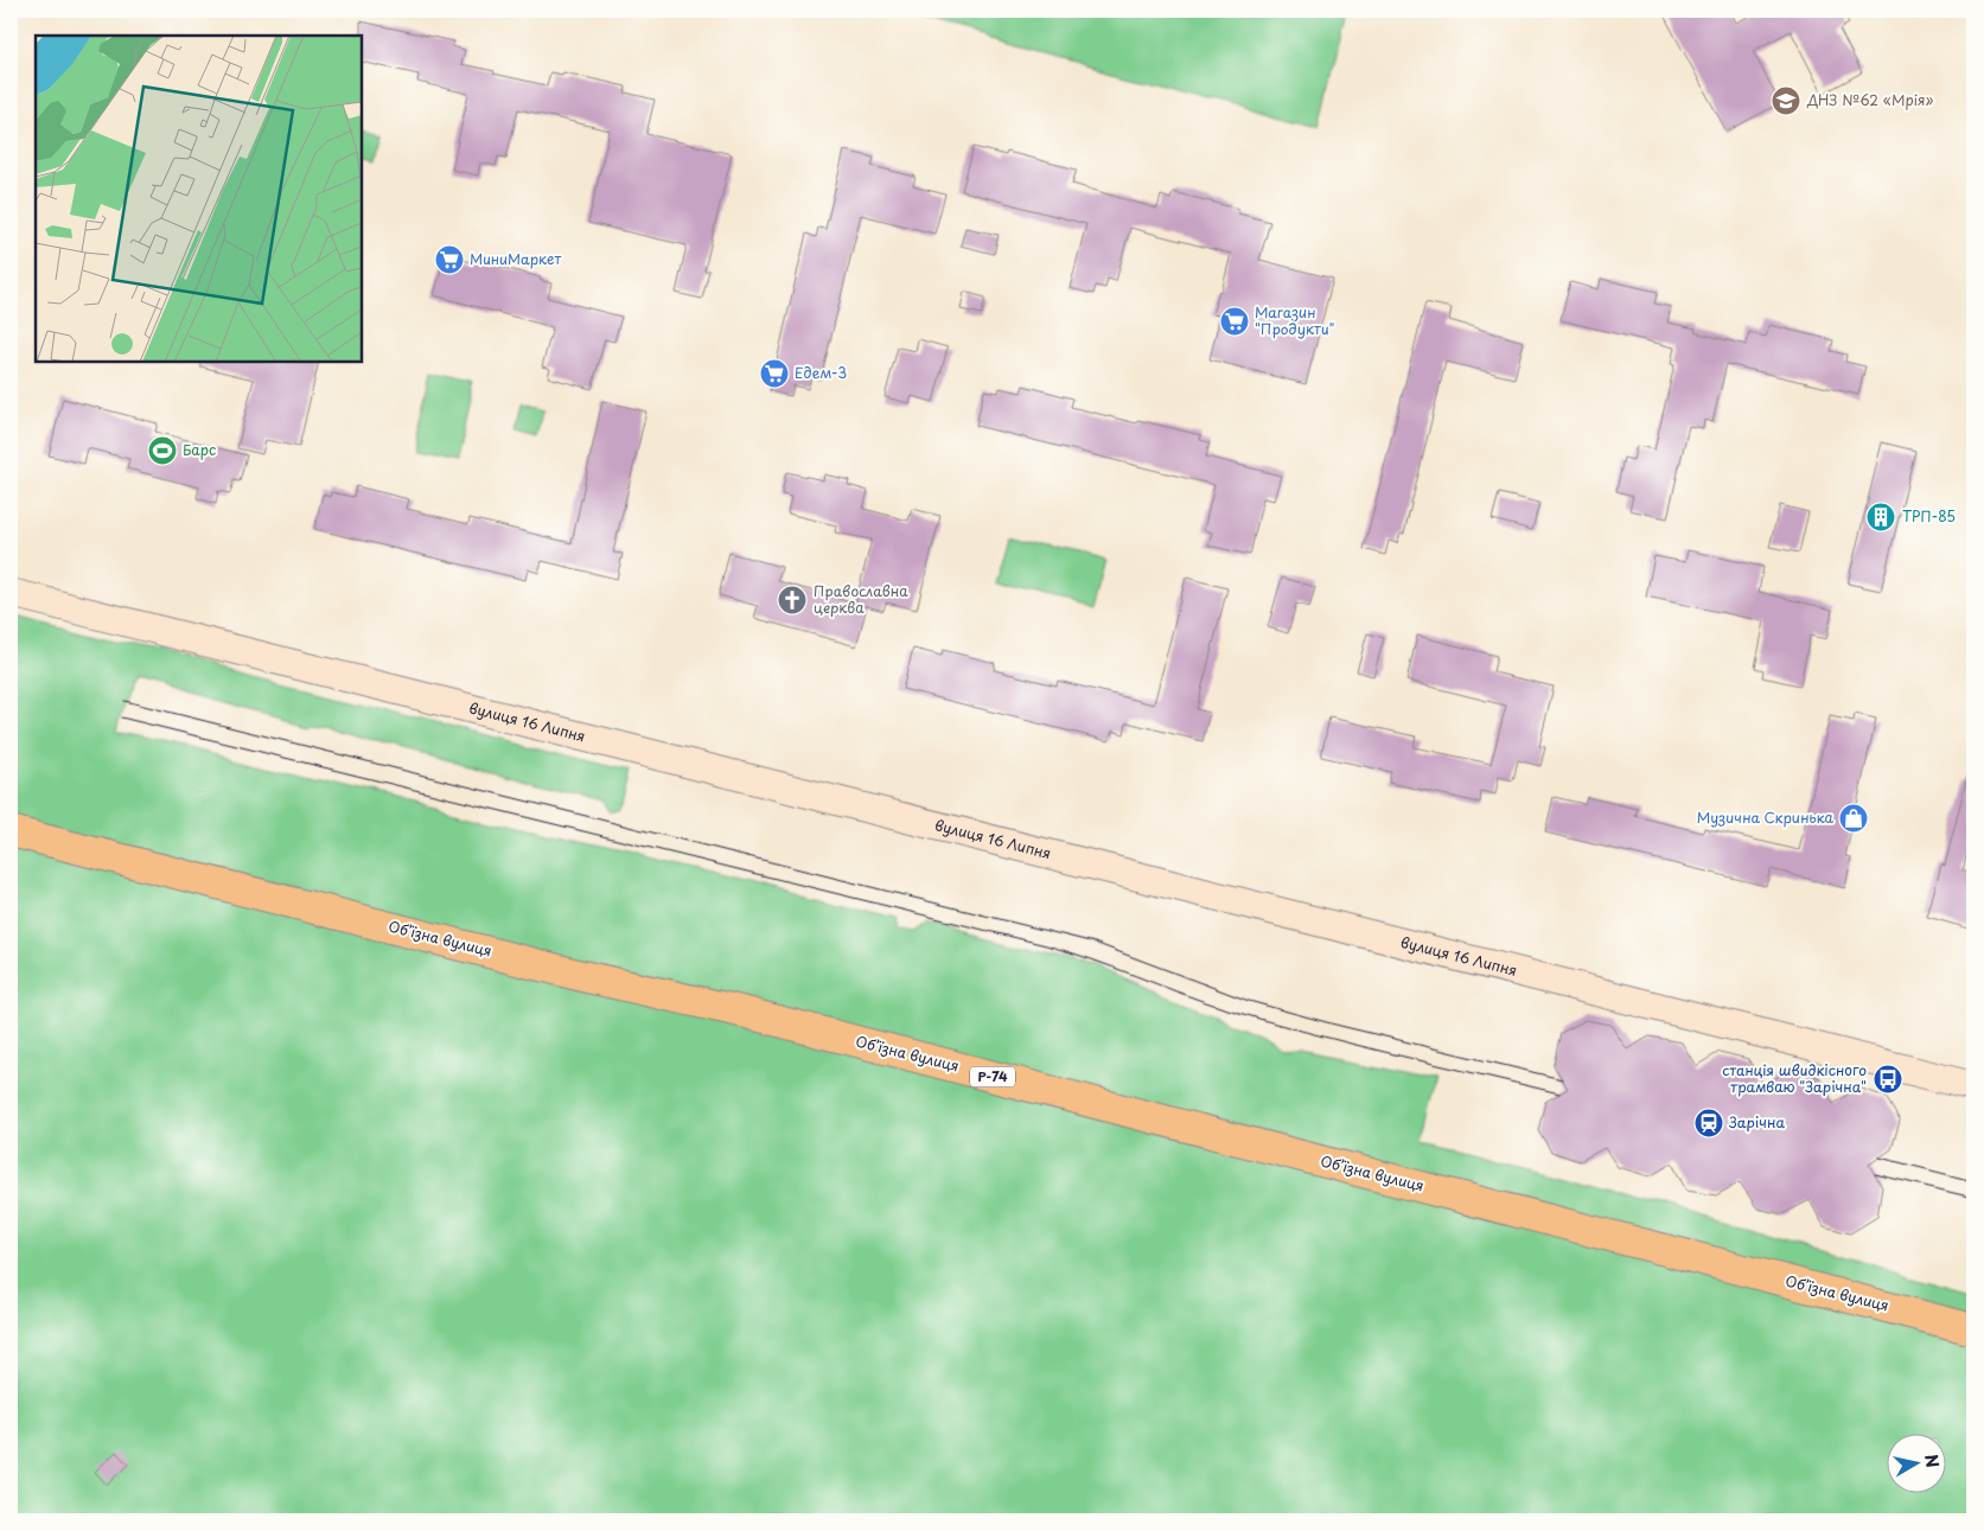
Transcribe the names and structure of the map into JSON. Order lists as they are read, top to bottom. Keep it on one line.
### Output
{"streets":{"main road":["Обʼїзна вулиця","Р-74"],"street":["вулиця 16 Липня"]},"places":{"school or university":["ДНЗ №62 «Мрія»"],"supermarket":["МиниМаркет","Магазин \"Продукти\"","Едем-3"],"sports":["Барс"],"building":["ТРП-85"],"church":["Православна церква"],"shop":["Музична Скринька"],"bus stop":["станція швидкісного трамваю \"Зарічна\""],"station":["Зарічна"]},"north":"right"}
